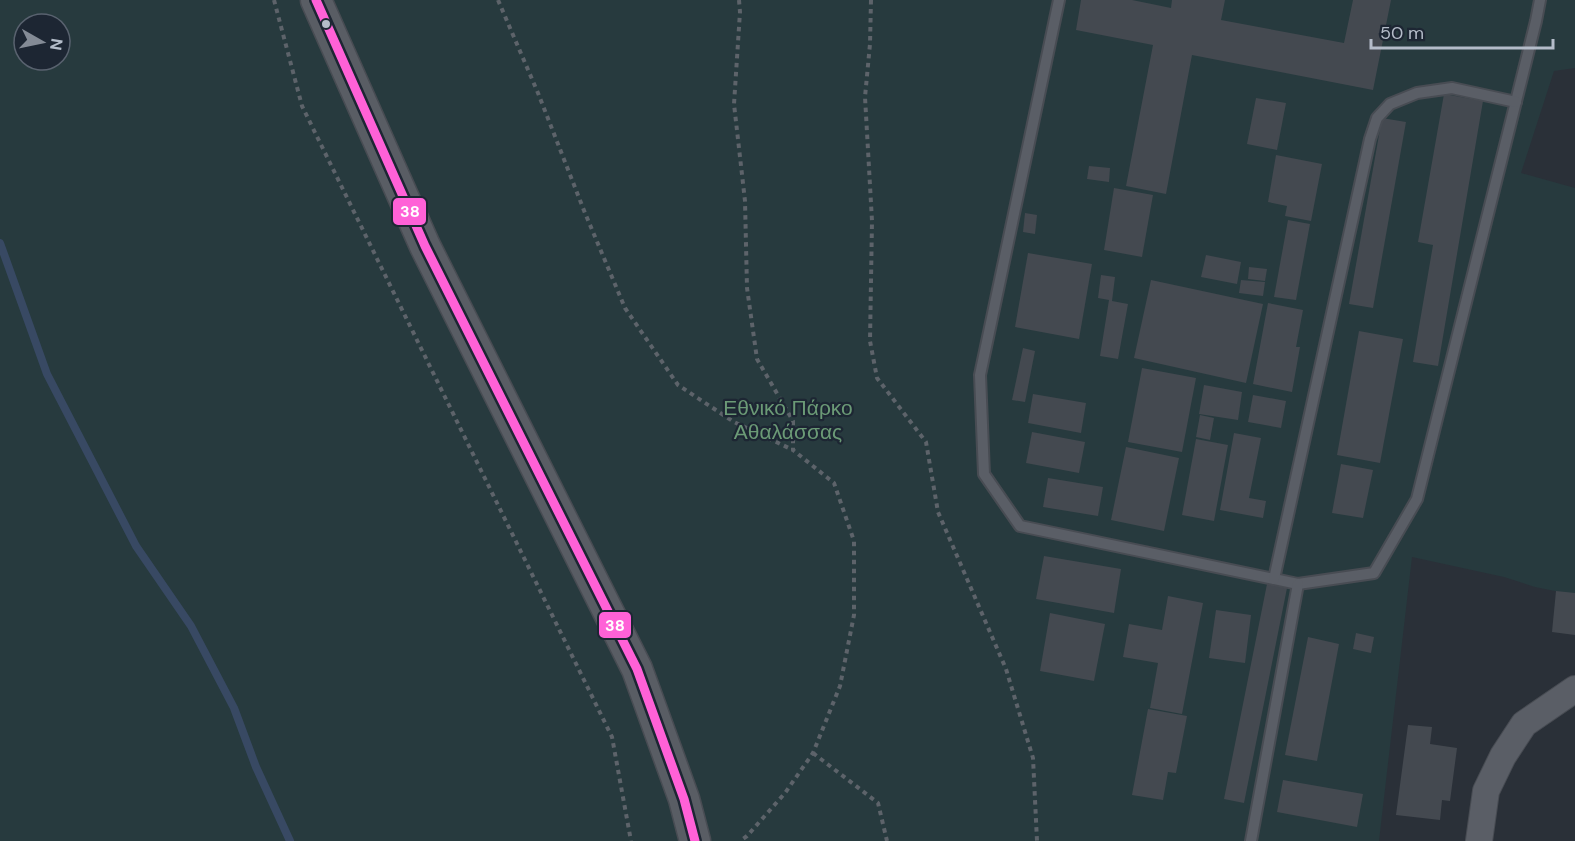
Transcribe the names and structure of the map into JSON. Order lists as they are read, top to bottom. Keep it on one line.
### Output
{"parks":["Εθνικό Πάρκο Αθαλάσσας"],"lines":["transit line 38"],"scale_bar":"50 m","north":"right"}
